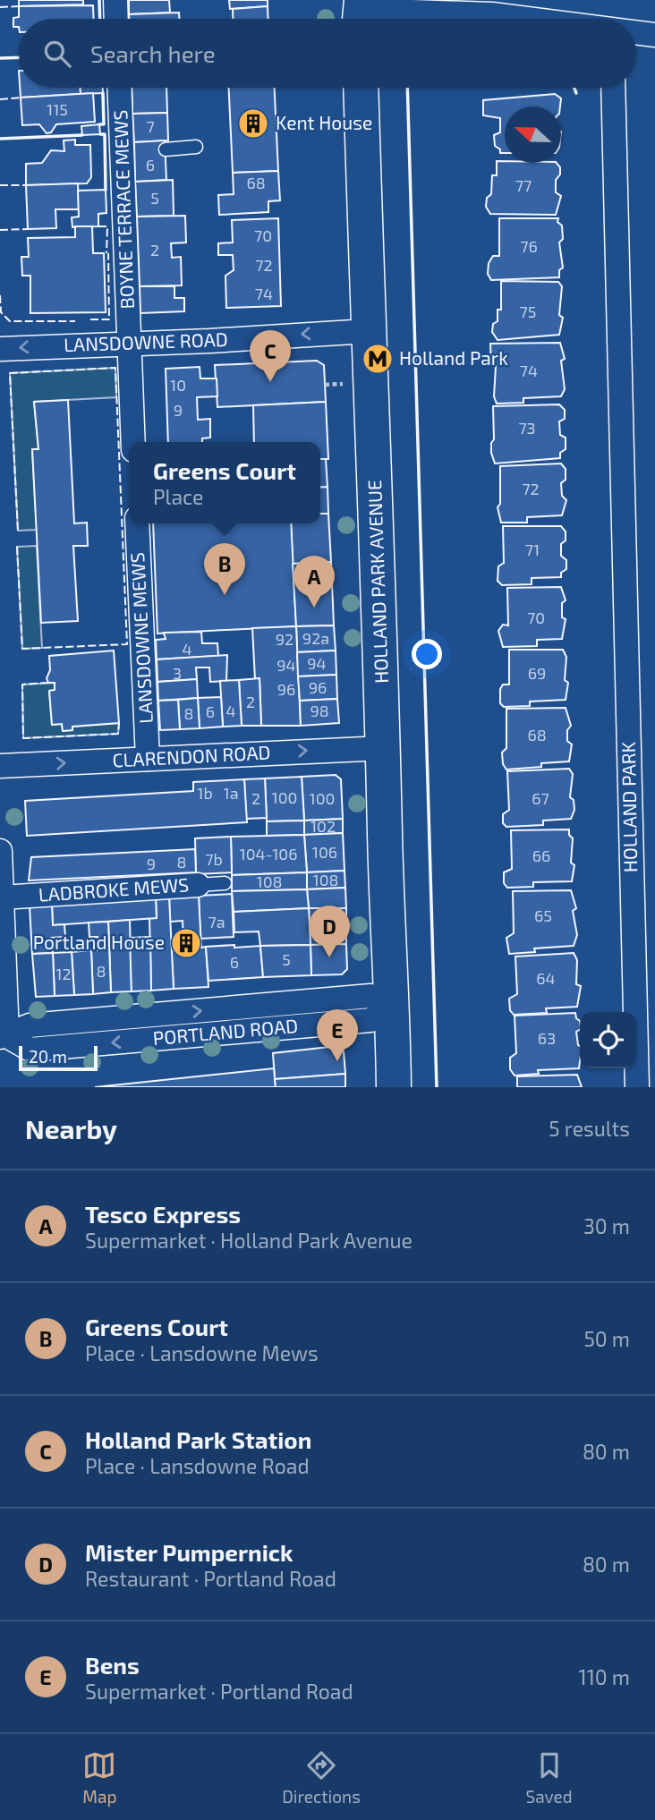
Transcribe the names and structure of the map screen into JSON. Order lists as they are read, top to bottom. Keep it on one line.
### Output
{"streets":{"main road":["HOLLAND PARK AVENUE"],"street":["BOYNE TERRACE MEWS","LANSDOWNE ROAD","LANSDOWNE MEWS","CLARENDON ROAD","HOLLAND PARK","LADBROKE MEWS","PORTLAND ROAD"]},"crossings":[["BOYNE TERRACE MEWS","LANSDOWNE ROAD"],["LANSDOWNE ROAD","HOLLAND PARK AVENUE"],["HOLLAND PARK AVENUE","CLARENDON ROAD"],["HOLLAND PARK AVENUE","PORTLAND ROAD"],["LANSDOWNE MEWS","CLARENDON ROAD"]],"one_way":["LANSDOWNE ROAD","CLARENDON ROAD"],"places":{"building":["Kent House","Portland House"],"metro station":["Holland Park"]},"house_numbers":["115","7","6","68","77","5","70","76","2","72","74","75","74","10","9","73","72","71","70","92a","92","4","94","94","3","69","96","96","2","4","98","6","8","68","1b","1a","100","2","100","67","102","106","104-106","66","7b","8","9","108","108","65","7a","5","6","8","12","64","63"],"scale_bar":"20 m","north":"left","page":{"search":"Search here","pins":["C","B","A","D","E"],"popup":["Greens Court","Place"],"scale":"20 m","heading":["Nearby","5 results"],"list":[{"mark":"A","name":"Tesco Express","note":"Supermarket · Holland Park Avenue","value":"30 m"},{"mark":"B","name":"Greens Court","note":"Place · Lansdowne Mews","value":"50 m"},{"mark":"C","name":"Holland Park Station","note":"Place · Lansdowne Road","value":"80 m"},{"mark":"D","name":"Mister Pumpernick","note":"Restaurant · Portland Road","value":"80 m"},{"mark":"E","name":"Bens","note":"Supermarket · Portland Road","value":"110 m"}],"nav":["Map","Directions","Saved"]}}
